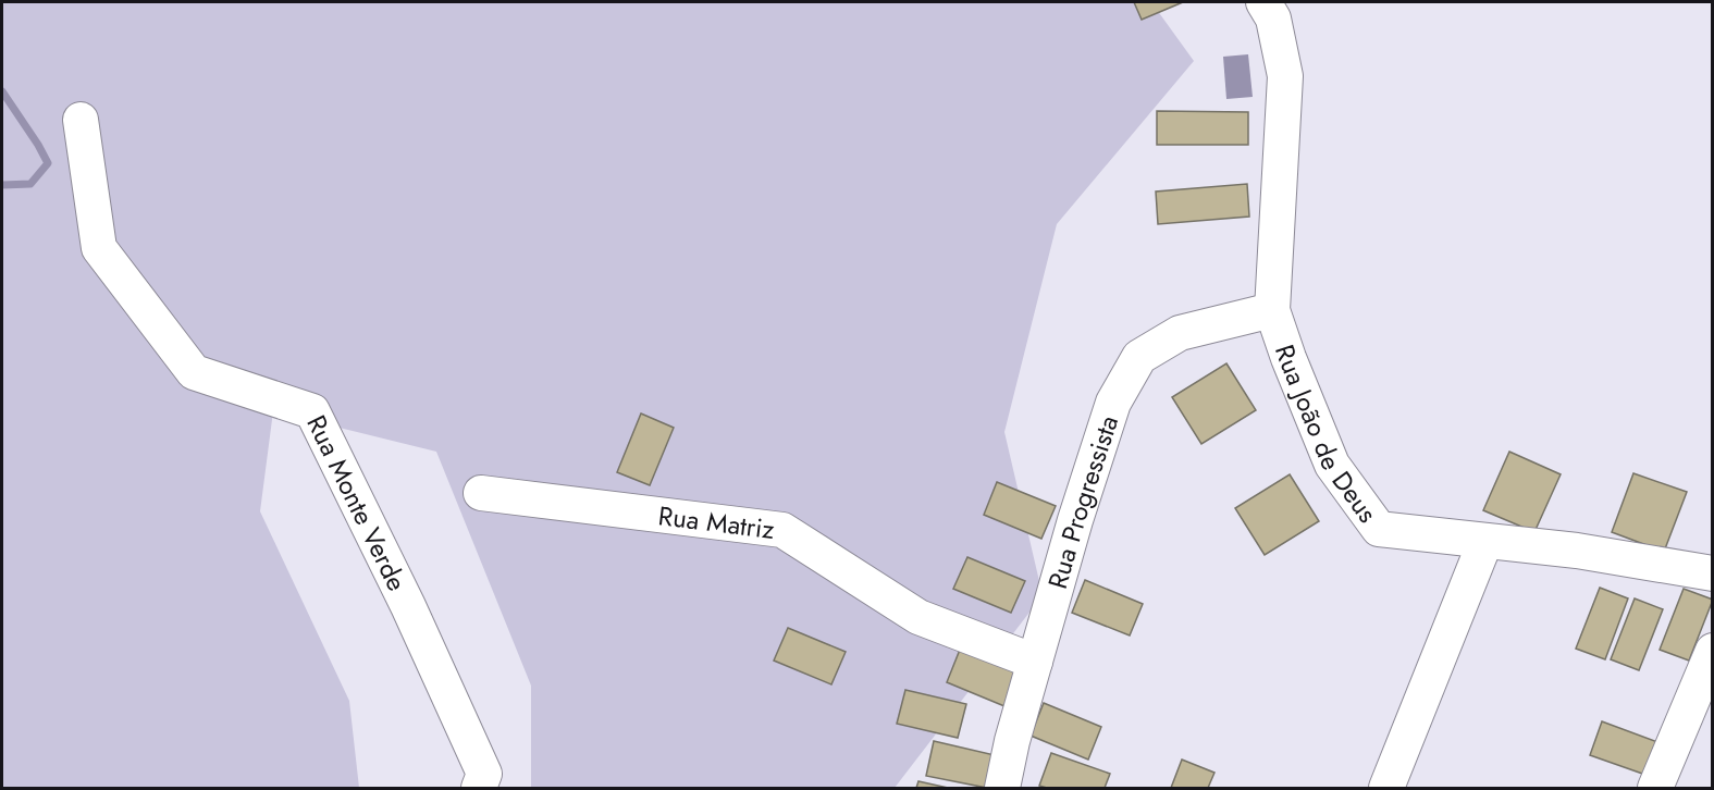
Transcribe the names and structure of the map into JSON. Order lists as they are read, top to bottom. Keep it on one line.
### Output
{"streets":{"street":["Rua João de Deus","Rua Progressista","Rua Monte Verde","Rua Matriz"]},"crossings":[["Rua João de Deus","Rua Progressista"],["Rua Progressista","Rua Matriz"]]}
